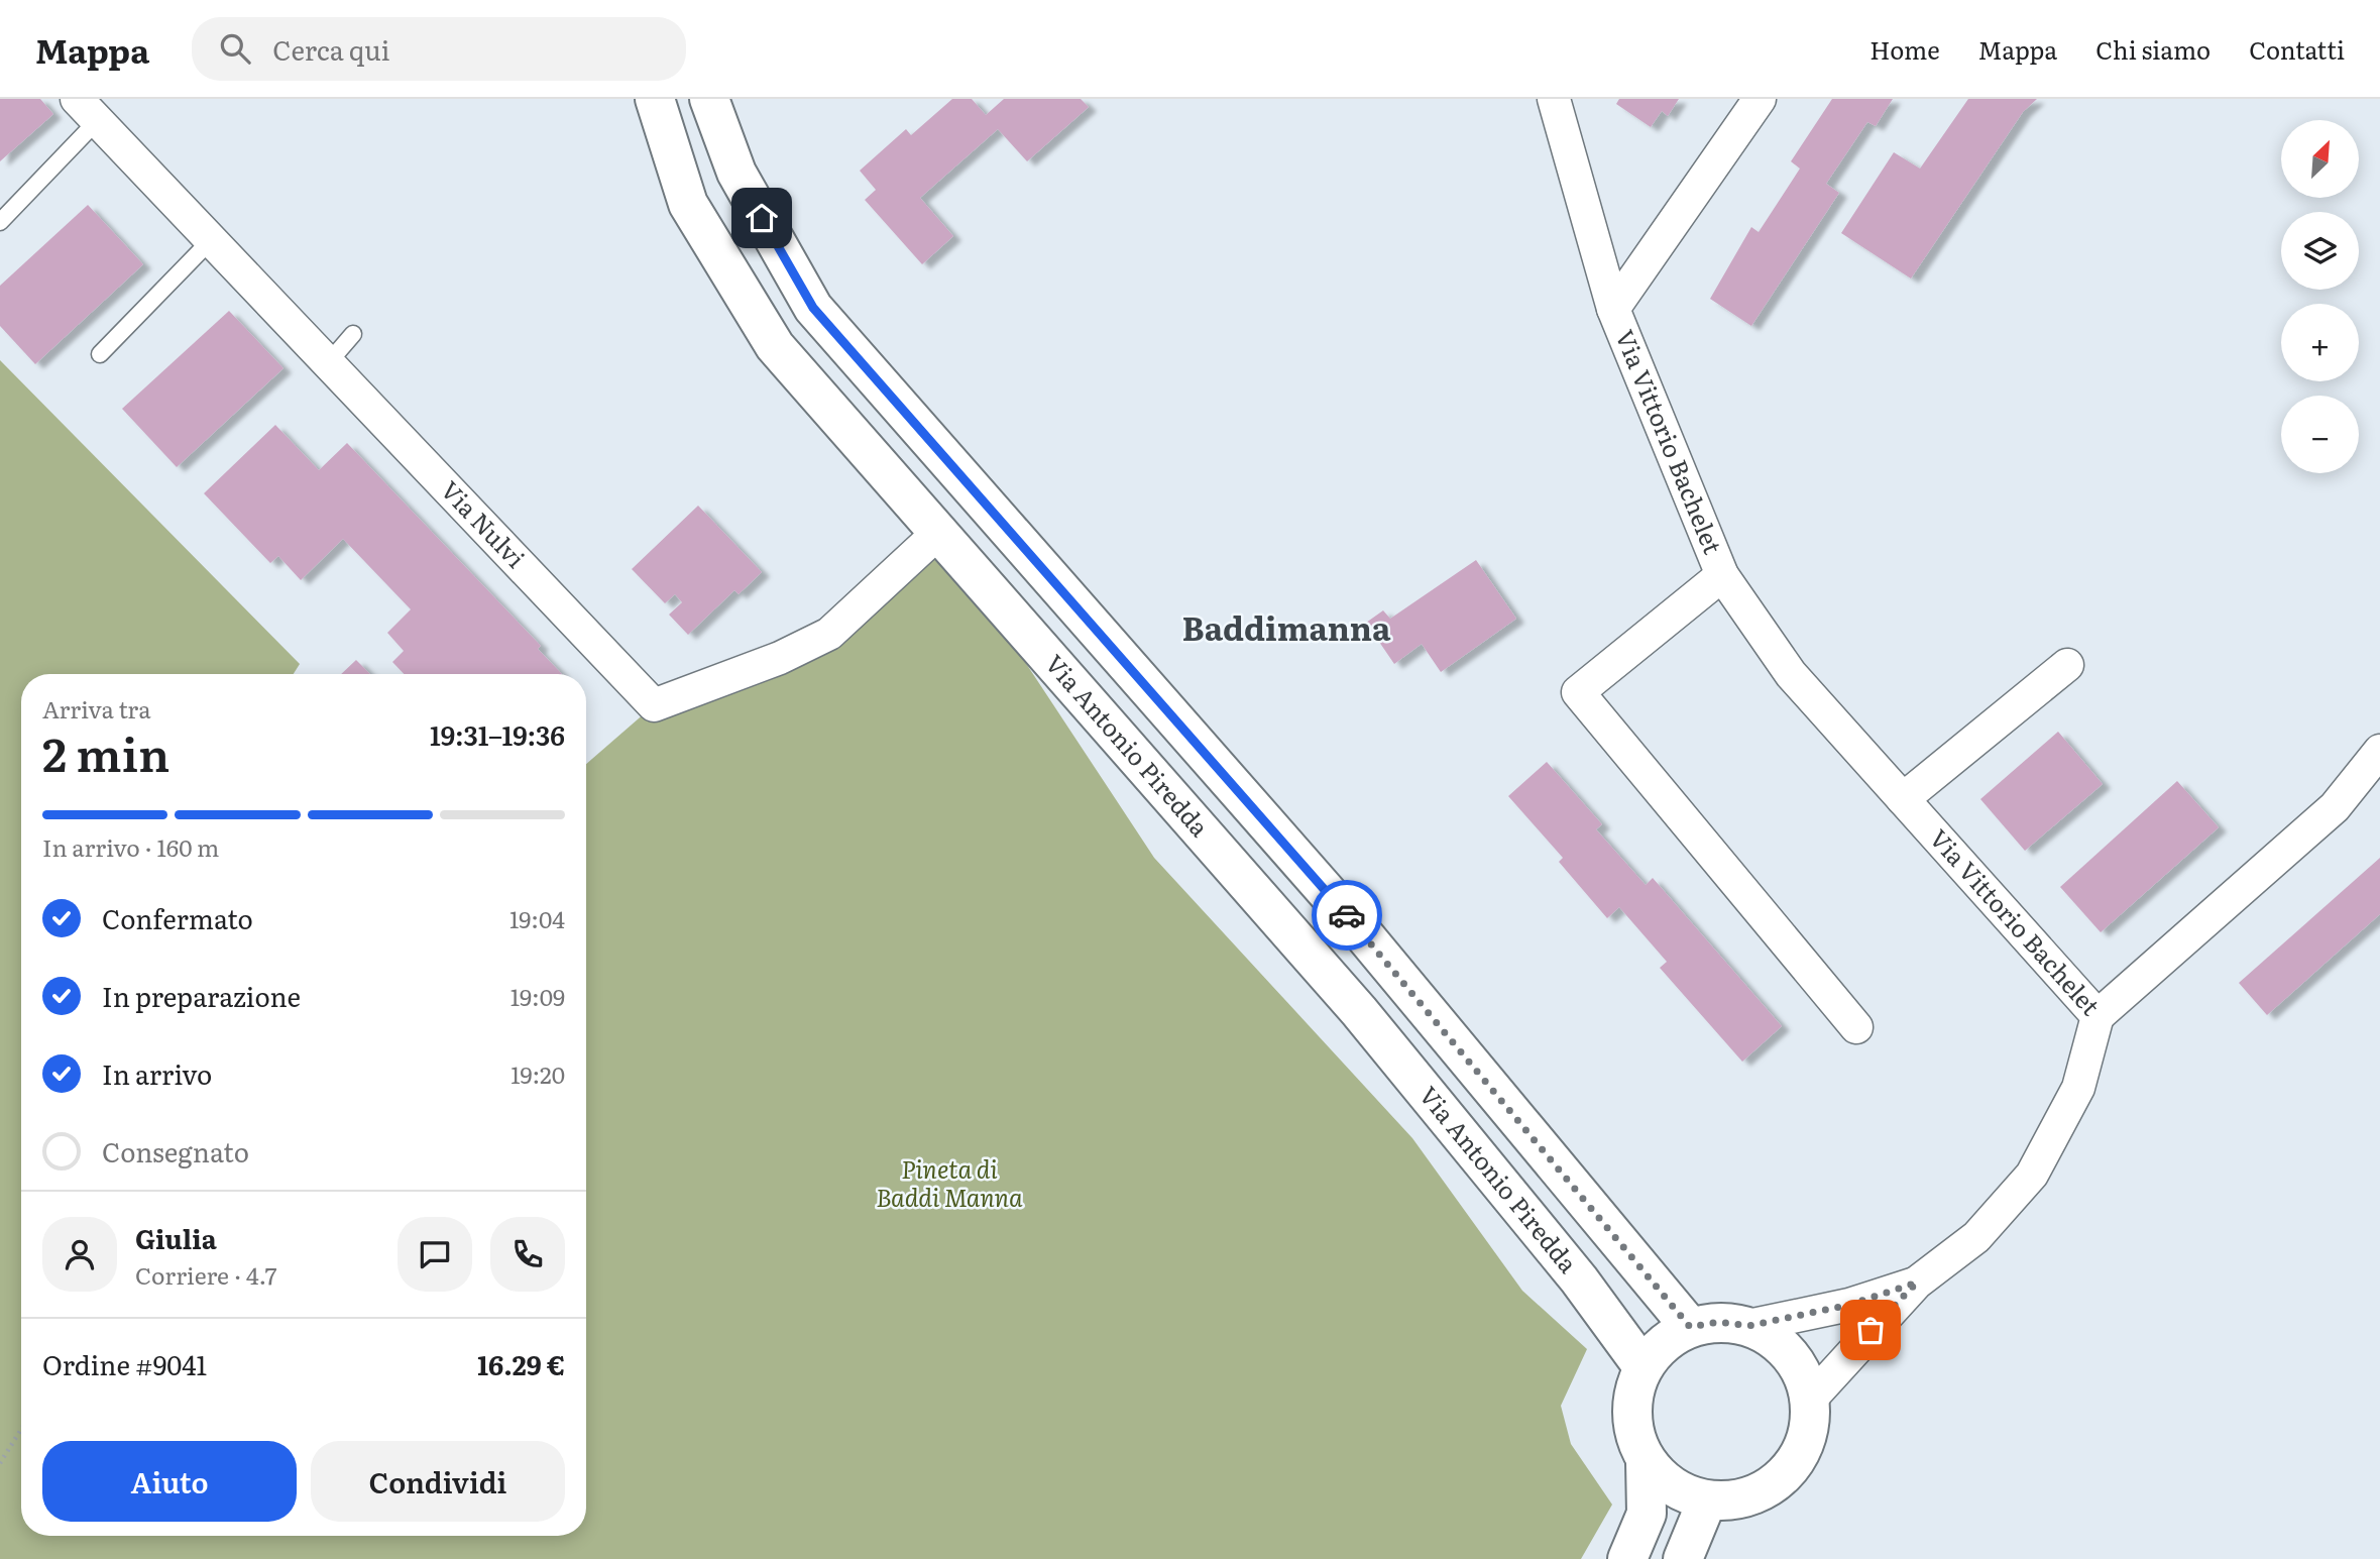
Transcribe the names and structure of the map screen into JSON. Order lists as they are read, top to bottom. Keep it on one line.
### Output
{"streets":{"street":["Via Vittorio Bachelet","Via Nulvi","Via Antonio Piredda"]},"crossings":[["Via Vittorio Bachelet","Via Antonio Piredda"],["Via Nulvi","Via Antonio Piredda"]],"districts":["Baddimanna"],"parks":["Pineta di Baddi Manna"],"north":"top right","page":{"header":"Mappa","search":"Cerca qui","nav":["Home","Mappa","Chi siamo","Contatti"],"map_buttons":["+","−"],"heading":["2 min","Arriva tra","19:31–19:36"],"panel":["Giulia","Corriere · 4.7","Ordine #9041","16.29 €"],"bar":"In arrivo · 160 m","list":[["Confermato","19:04"],["In preparazione","19:09"],["In arrivo","19:20"],"Consegnato"],"buttons":["Aiuto","Condividi"]}}
